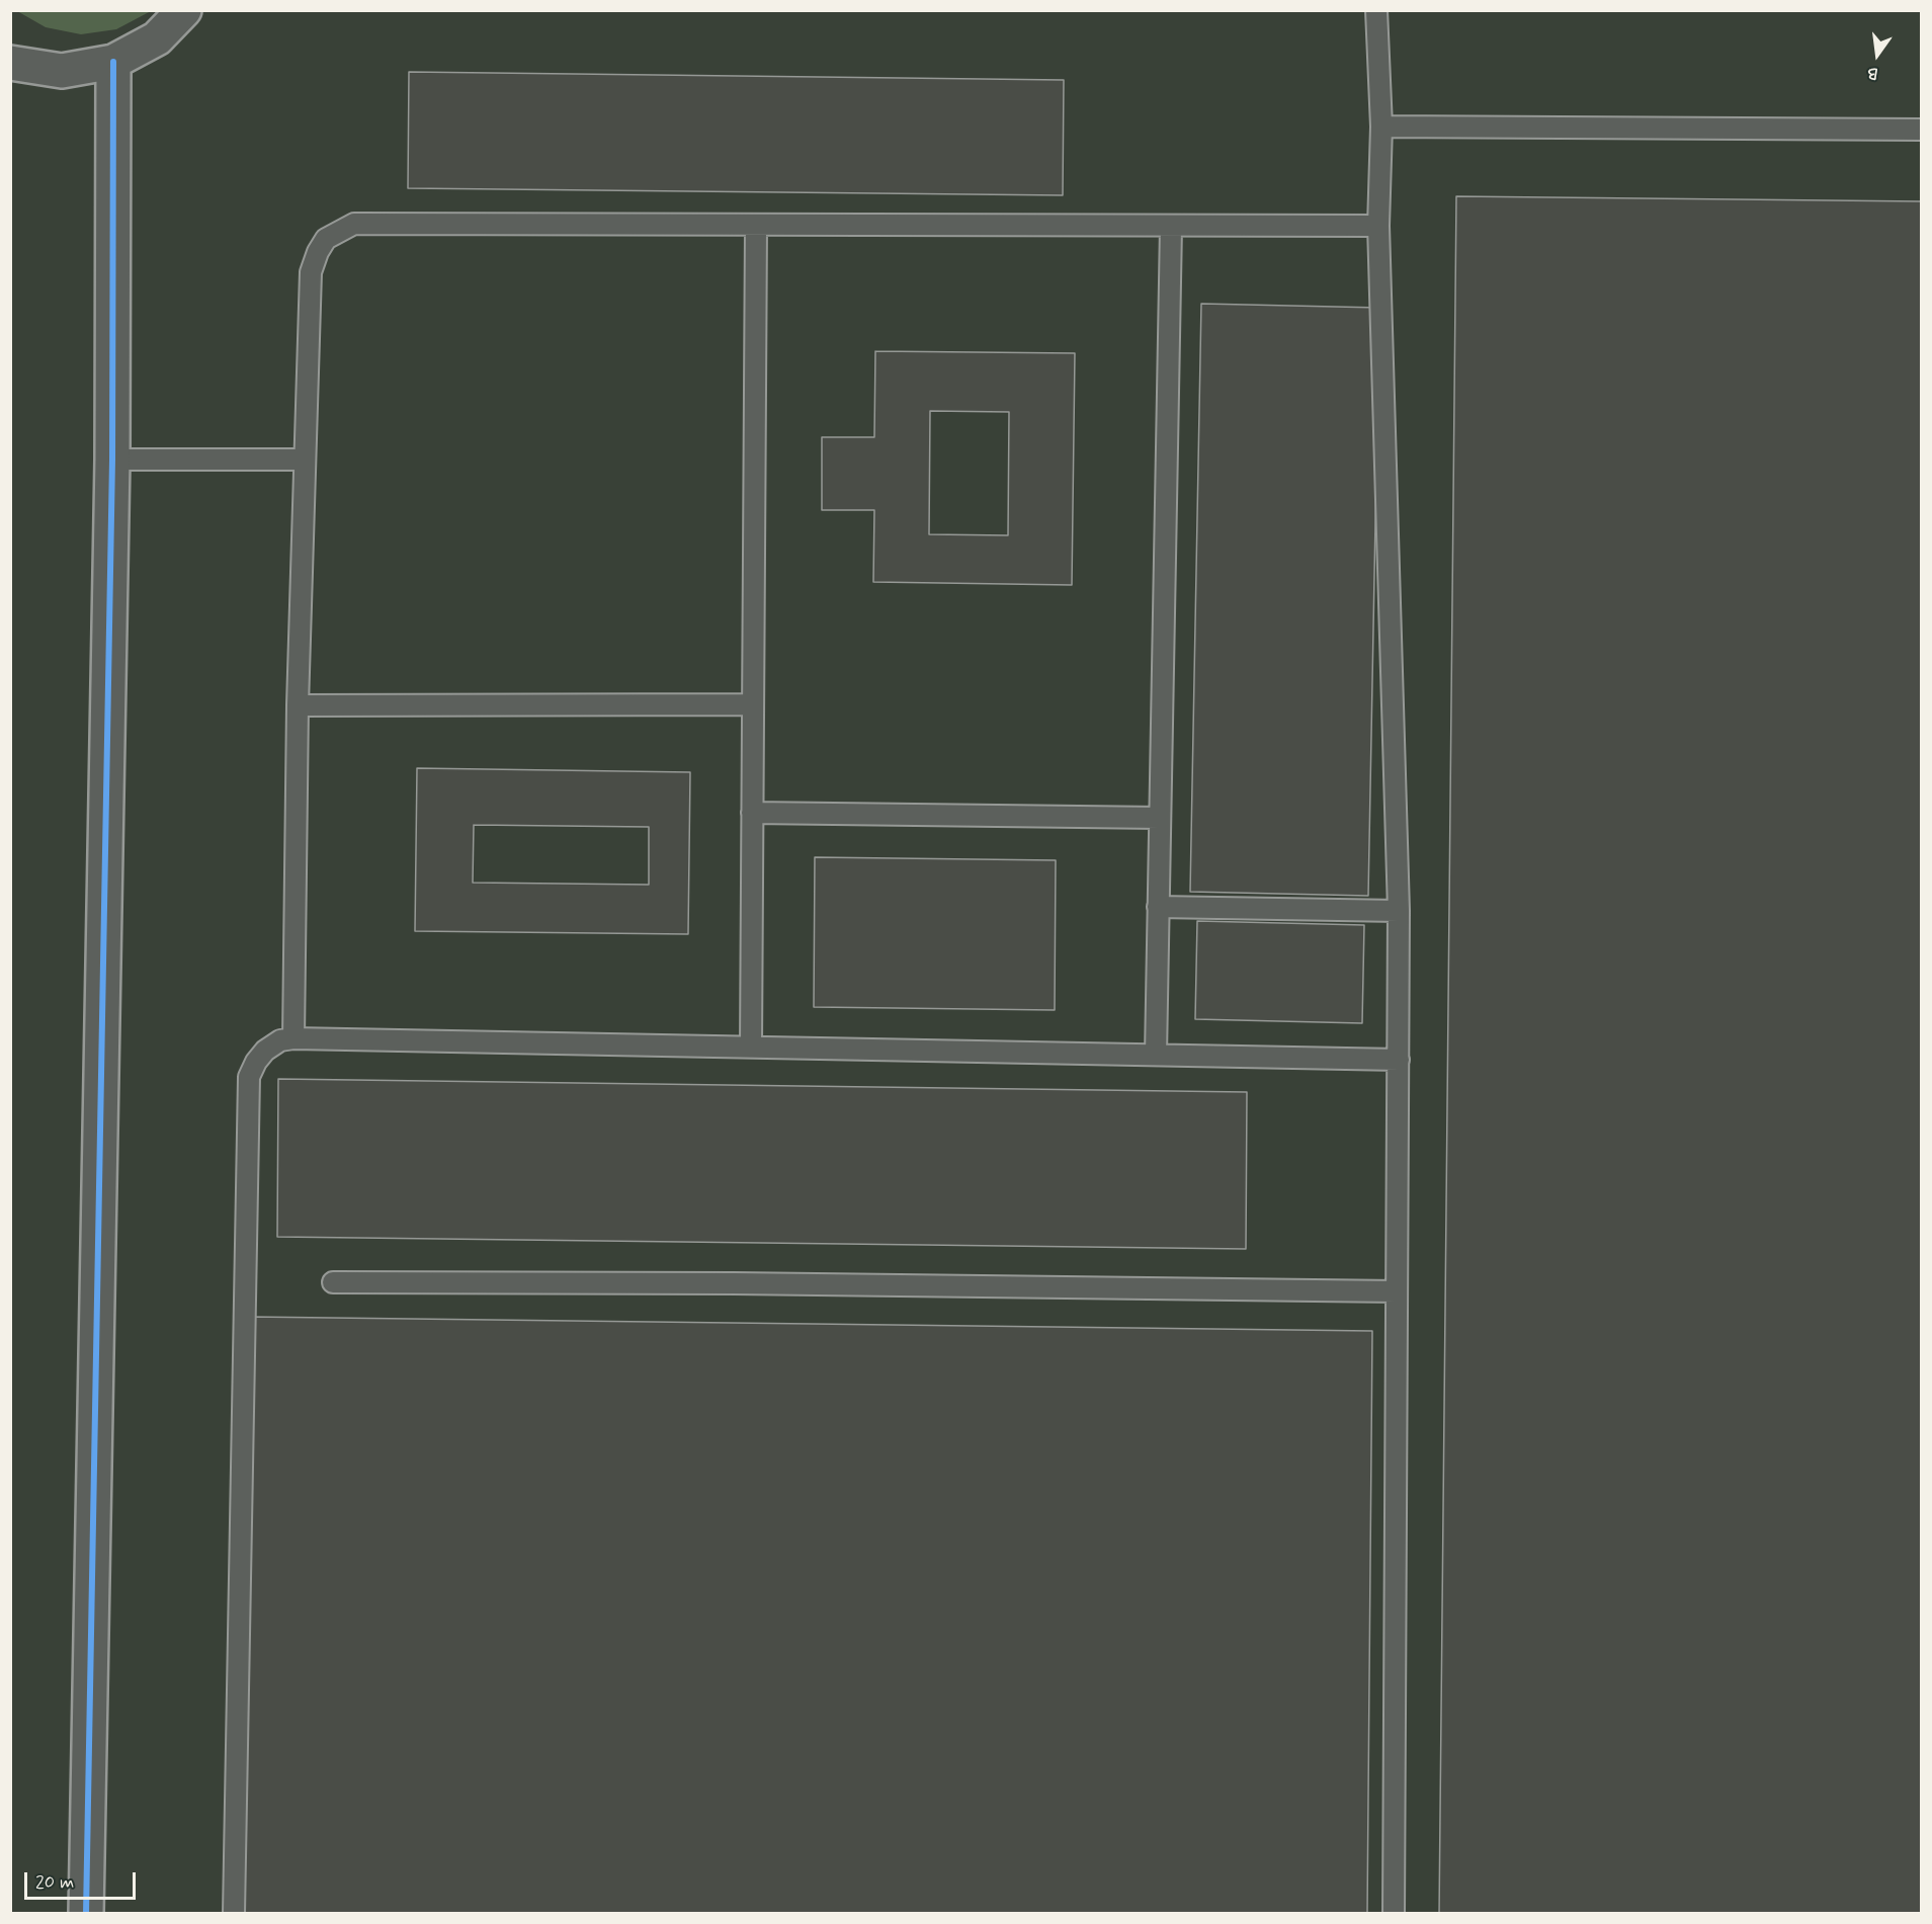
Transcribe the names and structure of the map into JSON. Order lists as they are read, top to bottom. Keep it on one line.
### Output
{"scale_bar":"20 m","north":"bottom"}
